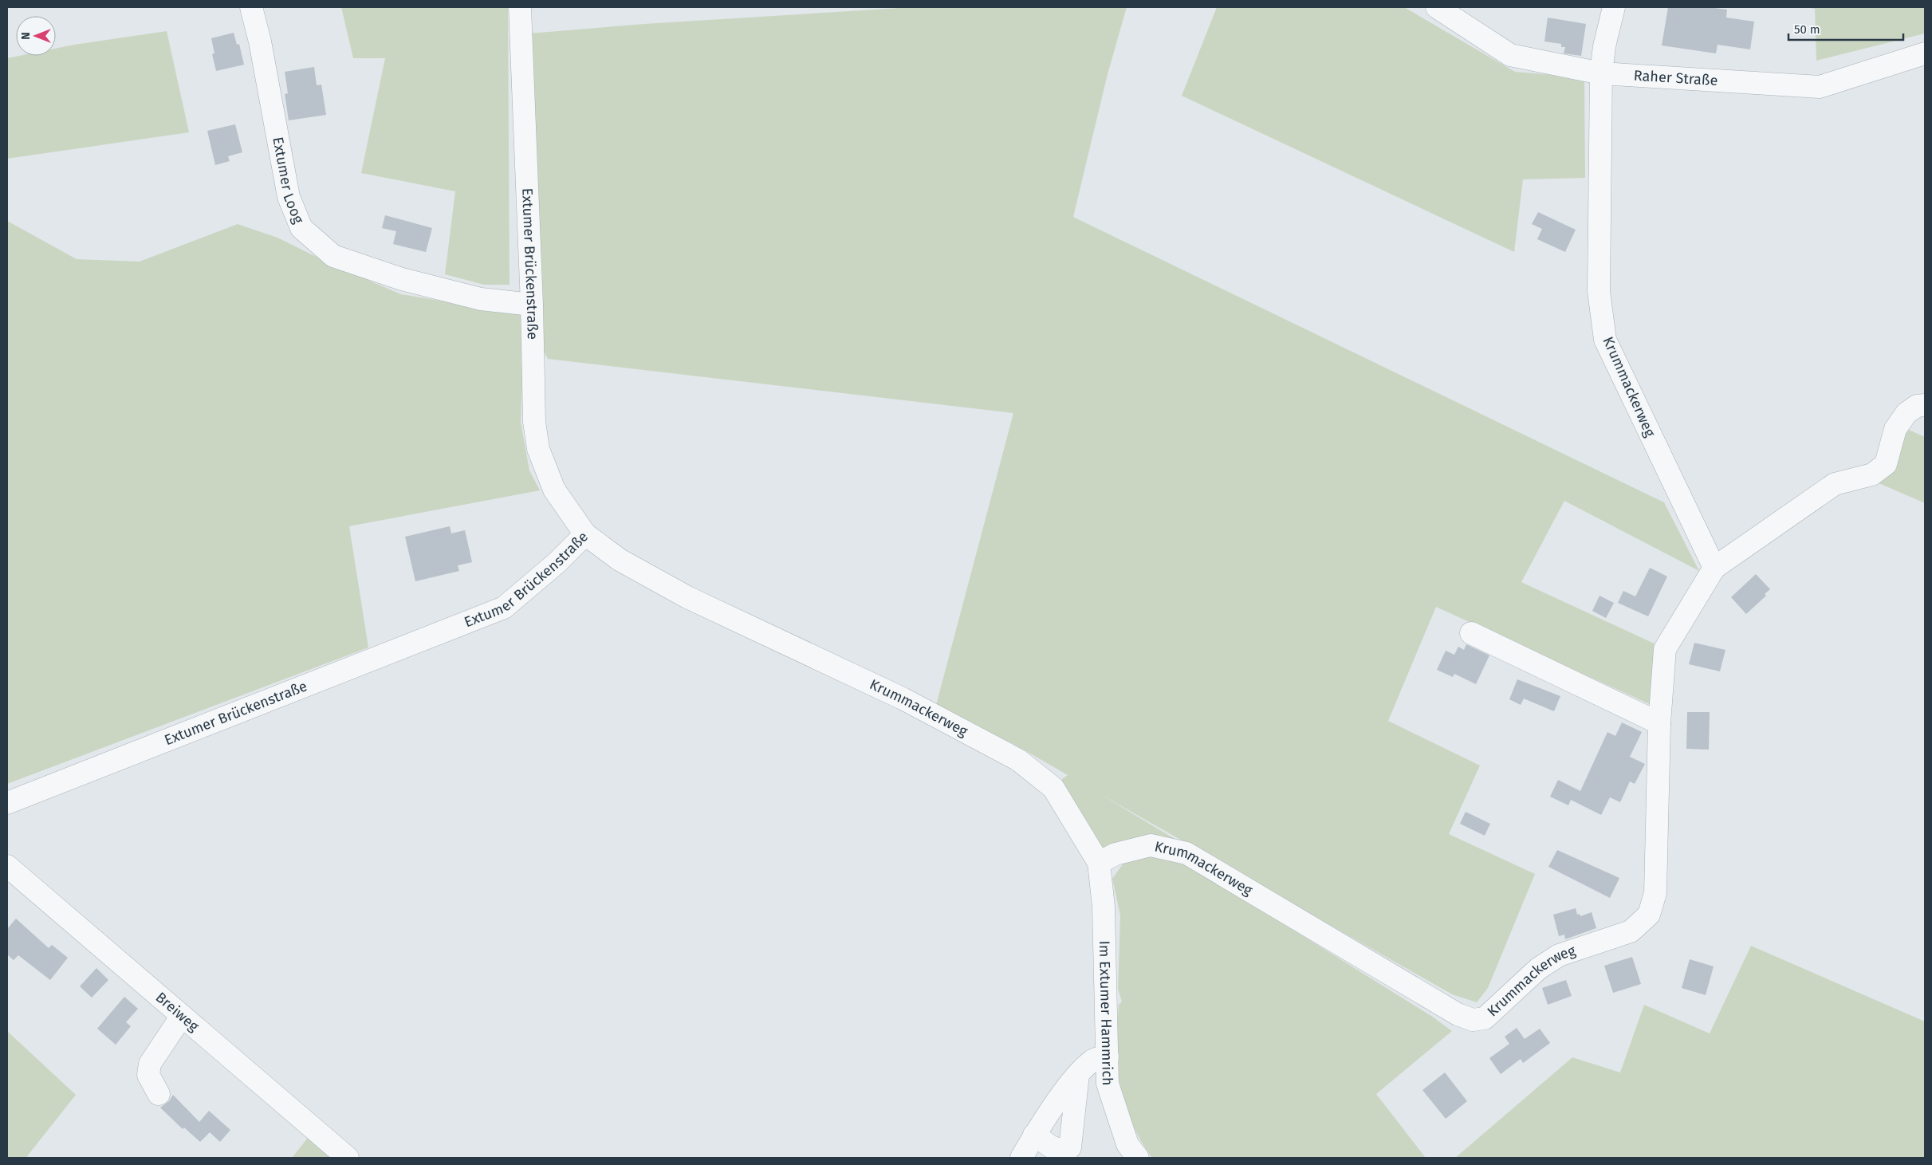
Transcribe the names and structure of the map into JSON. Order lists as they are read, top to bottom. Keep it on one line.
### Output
{"streets":{"street":["Raher Straße","Extumer Loog","Extumer Brückenstraße","Krummackerweg","Breiweg","Im Extumer Hammrich"]},"crossings":[["Raher Straße","Krummackerweg"],["Extumer Loog","Extumer Brückenstraße"],["Extumer Brückenstraße","Krummackerweg"],["Krummackerweg","Im Extumer Hammrich"]],"scale_bar":"50 m","north":"left"}
